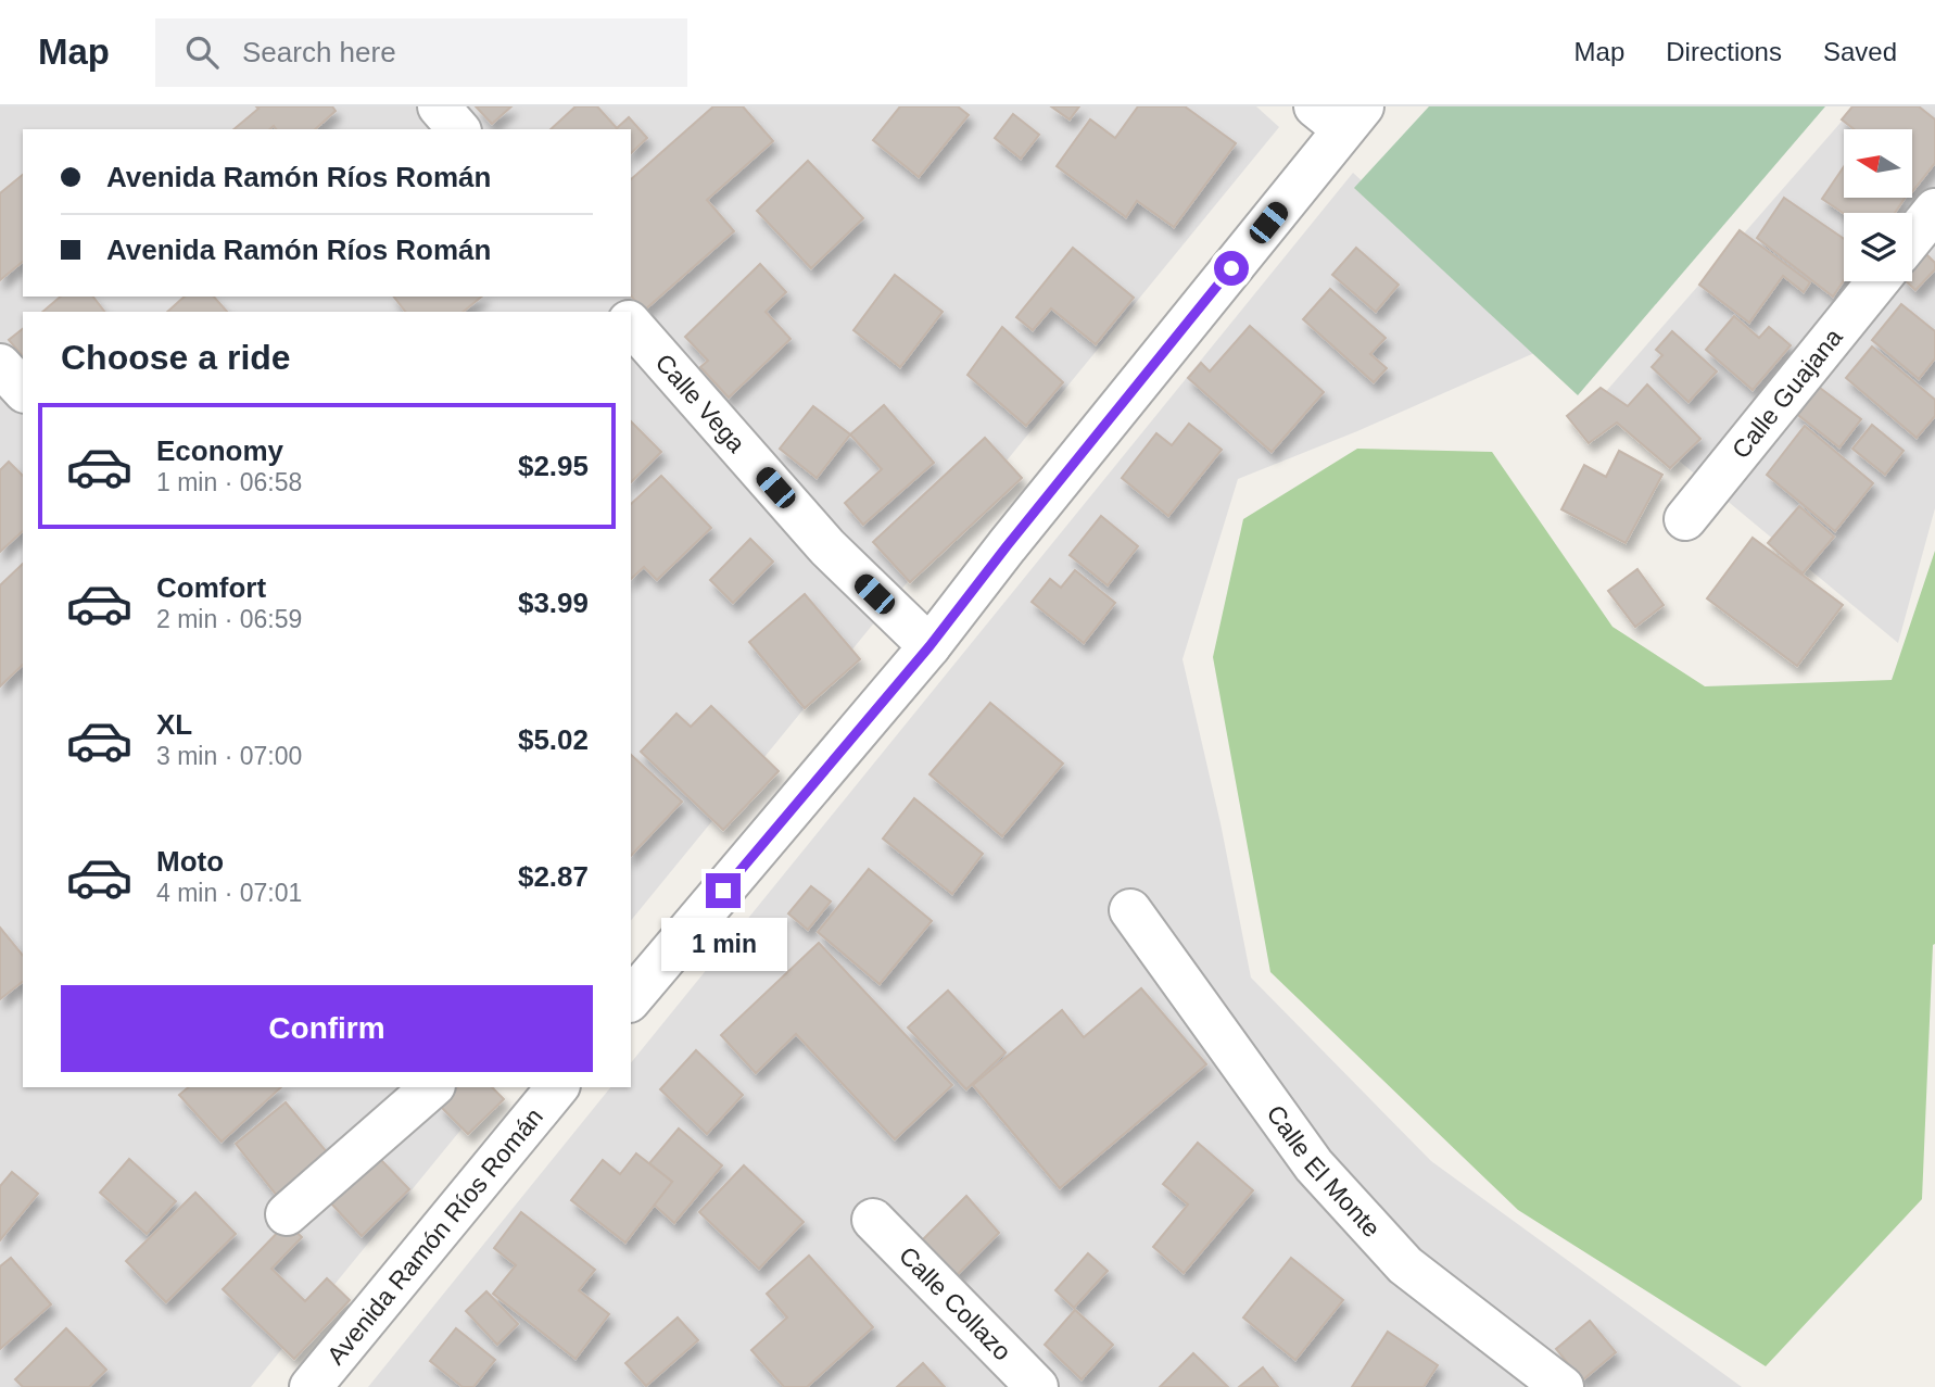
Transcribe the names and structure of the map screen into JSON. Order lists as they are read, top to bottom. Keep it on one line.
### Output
{"streets":{"street":["Calle Guajana","Calle Vega","Calle El Monte","Avenida Ramón Ríos Román","Calle Collazo"]},"north":"left","page":{"header":"Map","search":"Search here","nav":["Map","Directions","Saved"],"banner":["Avenida Ramón Ríos Román","Avenida Ramón Ríos Román"],"heading":"Choose a ride","list":[{"name":"Economy","note":"1 min · 06:58","value":"$2.95"},{"name":"Comfort","note":"2 min · 06:59","value":"$3.99"},{"name":"XL","note":"3 min · 07:00","value":"$5.02"},{"name":"Moto","note":"4 min · 07:01","value":"$2.87"}],"bubble":"1 min","buttons":"Confirm"}}
